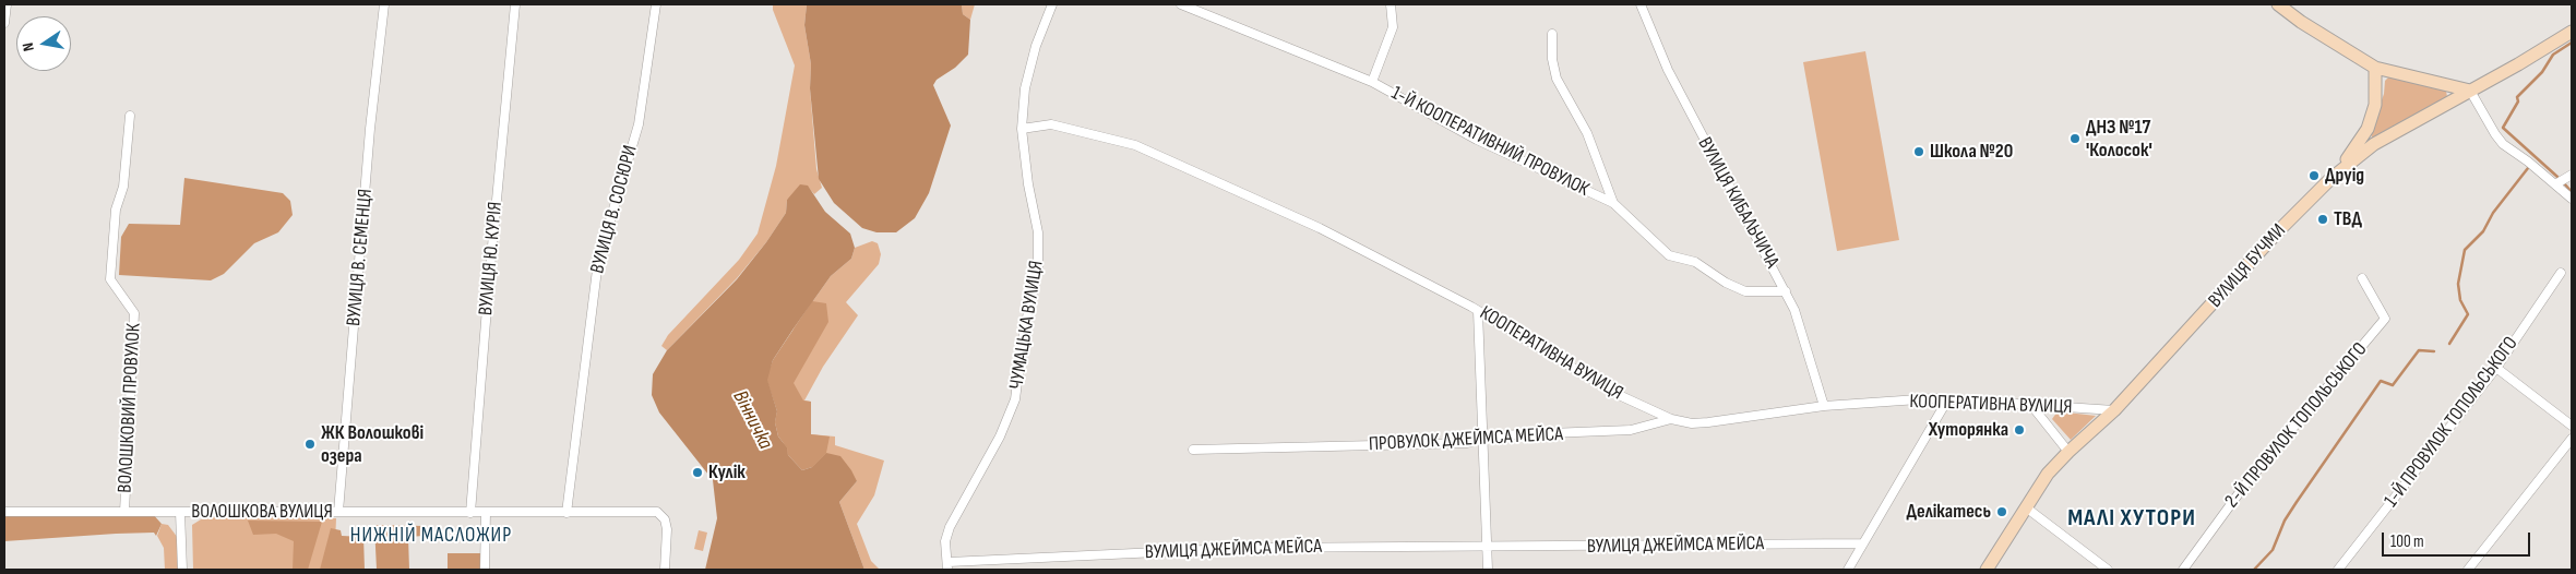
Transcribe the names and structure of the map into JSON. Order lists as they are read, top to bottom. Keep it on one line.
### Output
{"streets":{"street":["1-Й КООПЕРАТИВНИЙ ПРОВУЛОК","ВУЛИЦЯ КИБАЛЬЧИЧА","ВУЛИЦЯ В. СОСЮРИ","ВУЛИЦЯ В. СЕМЕНЦЯ","ВУЛИЦЯ Ю. КУРІЯ","ВУЛИЦЯ БУЧМИ","ЧУМАЦЬКА ВУЛИЦЯ","КООПЕРАТИВНА ВУЛИЦЯ","ВОЛОШКОВИЙ ПРОВУЛОК","1-Й ПРОВУЛОК ТОПОЛЬСЬКОГО","2-Й ПРОВУЛОК ТОПОЛЬСЬКОГО","ПРОВУЛОК ДЖЕЙМСА МЕЙСА","ВОЛОШКОВА ВУЛИЦЯ","ВУЛИЦЯ ДЖЕЙМСА МЕЙСА"]},"crossings":[["1-Й КООПЕРАТИВНИЙ ПРОВУЛОК","ВУЛИЦЯ КИБАЛЬЧИЧА"],["ВУЛИЦЯ КИБАЛЬЧИЧА","КООПЕРАТИВНА ВУЛИЦЯ"],["ВУЛИЦЯ В. СОСЮРИ","ВОЛОШКОВА ВУЛИЦЯ"],["ВУЛИЦЯ В. СЕМЕНЦЯ","ВОЛОШКОВА ВУЛИЦЯ"],["ВУЛИЦЯ Ю. КУРІЯ","ВОЛОШКОВА ВУЛИЦЯ"],["ВУЛИЦЯ БУЧМИ","КООПЕРАТИВНА ВУЛИЦЯ"],["ЧУМАЦЬКА ВУЛИЦЯ","КООПЕРАТИВНА ВУЛИЦЯ"],["ЧУМАЦЬКА ВУЛИЦЯ","ВУЛИЦЯ ДЖЕЙМСА МЕЙСА"],["КООПЕРАТИВНА ВУЛИЦЯ","ПРОВУЛОК ДЖЕЙМСА МЕЙСА"],["ВОЛОШКОВИЙ ПРОВУЛОК","ВОЛОШКОВА ВУЛИЦЯ"]],"districts":["МАЛІ ХУТОРИ","НИЖНІЙ МАСЛОЖИР"],"water":["Вінничка"],"places":["ДНЗ №17 'Колосок'","Школа №20","Друід","ТВД","Хуторянка","ЖК Волошкові озера","Кулік","Делікатесь"],"scale_bar":"100 m","north":"left"}
